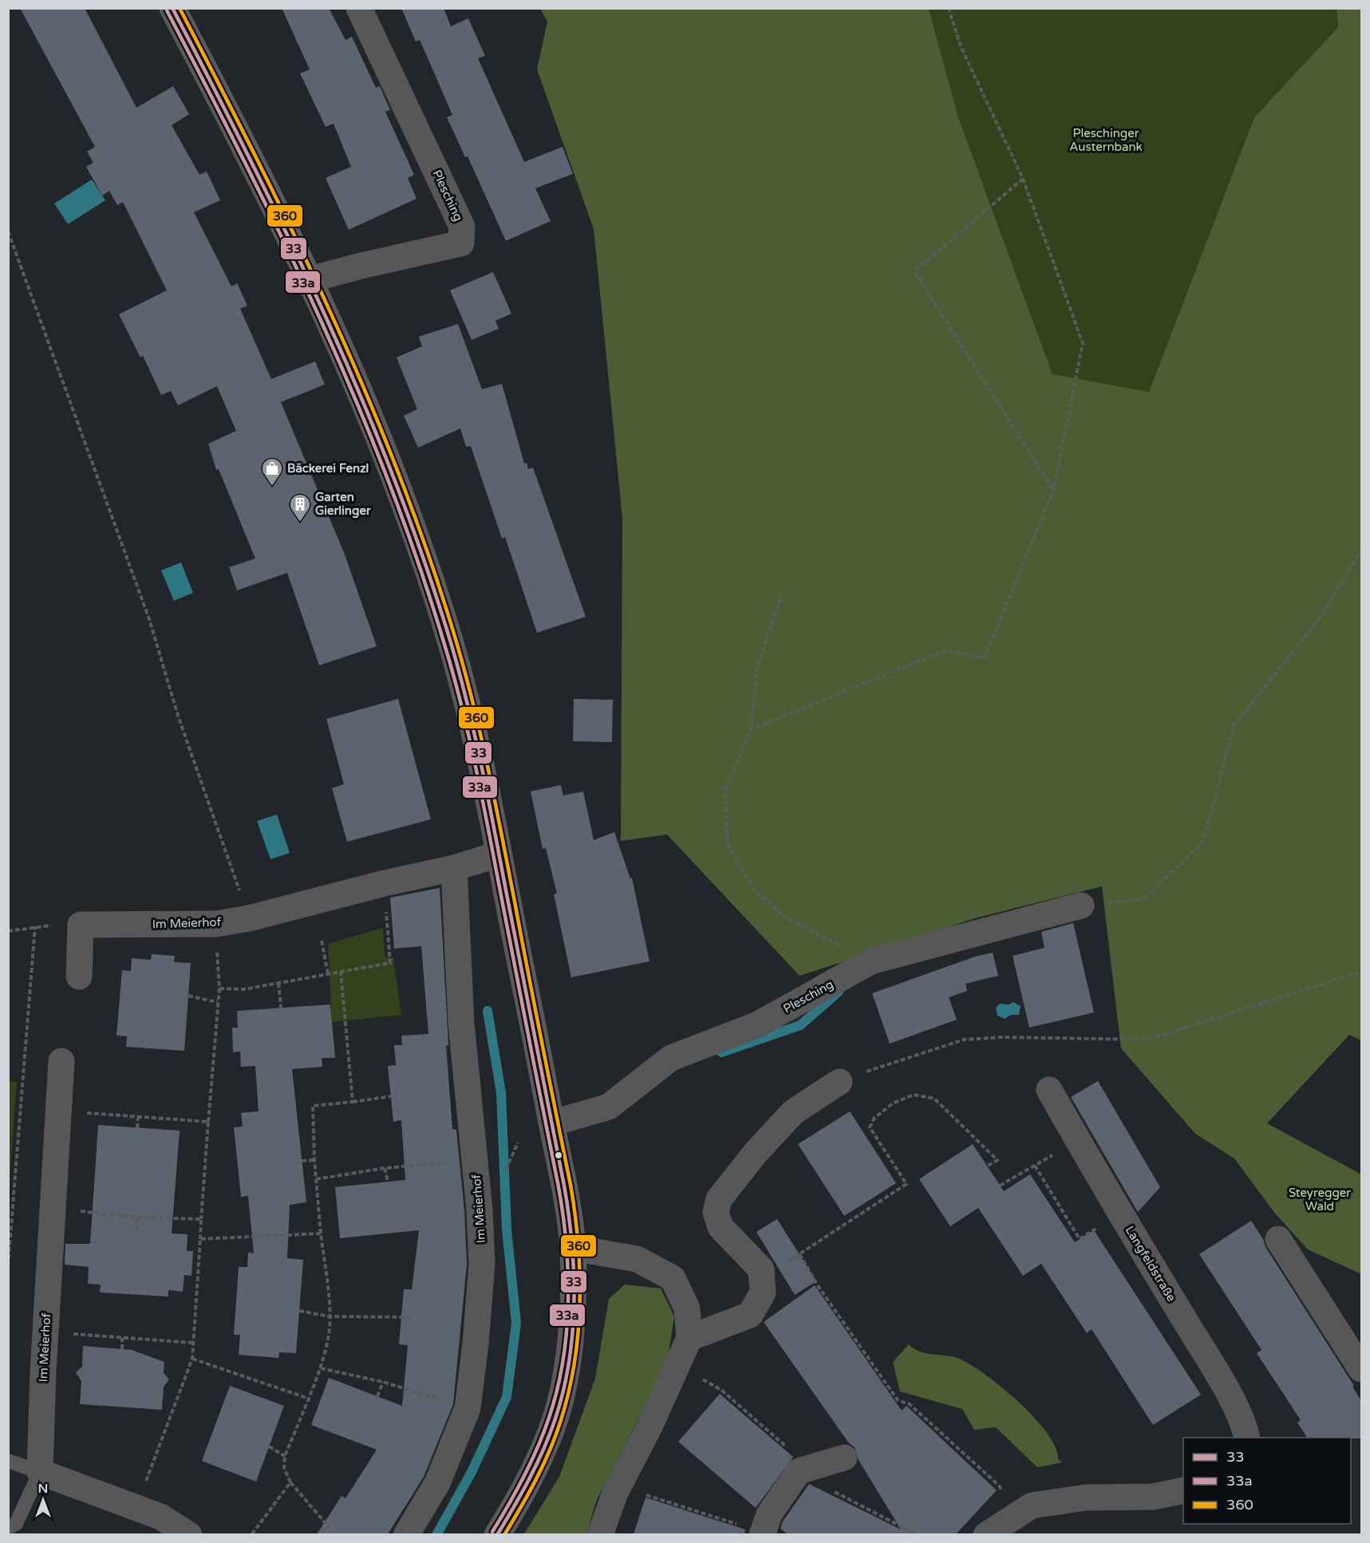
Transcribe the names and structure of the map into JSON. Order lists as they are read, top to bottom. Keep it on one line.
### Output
{"streets":{"street":["Plesching","Im Meierhof","Langfeldstraße"]},"parks":["Pleschinger Austernbank","Steyregger Wald"],"places":{"shop":["Bäckerei Fenzl"],"building":["Garten Gierlinger"]},"lines":["transit line 33","transit line 360","transit line 33a"],"legend":["33","33a","360"],"north":"top"}
